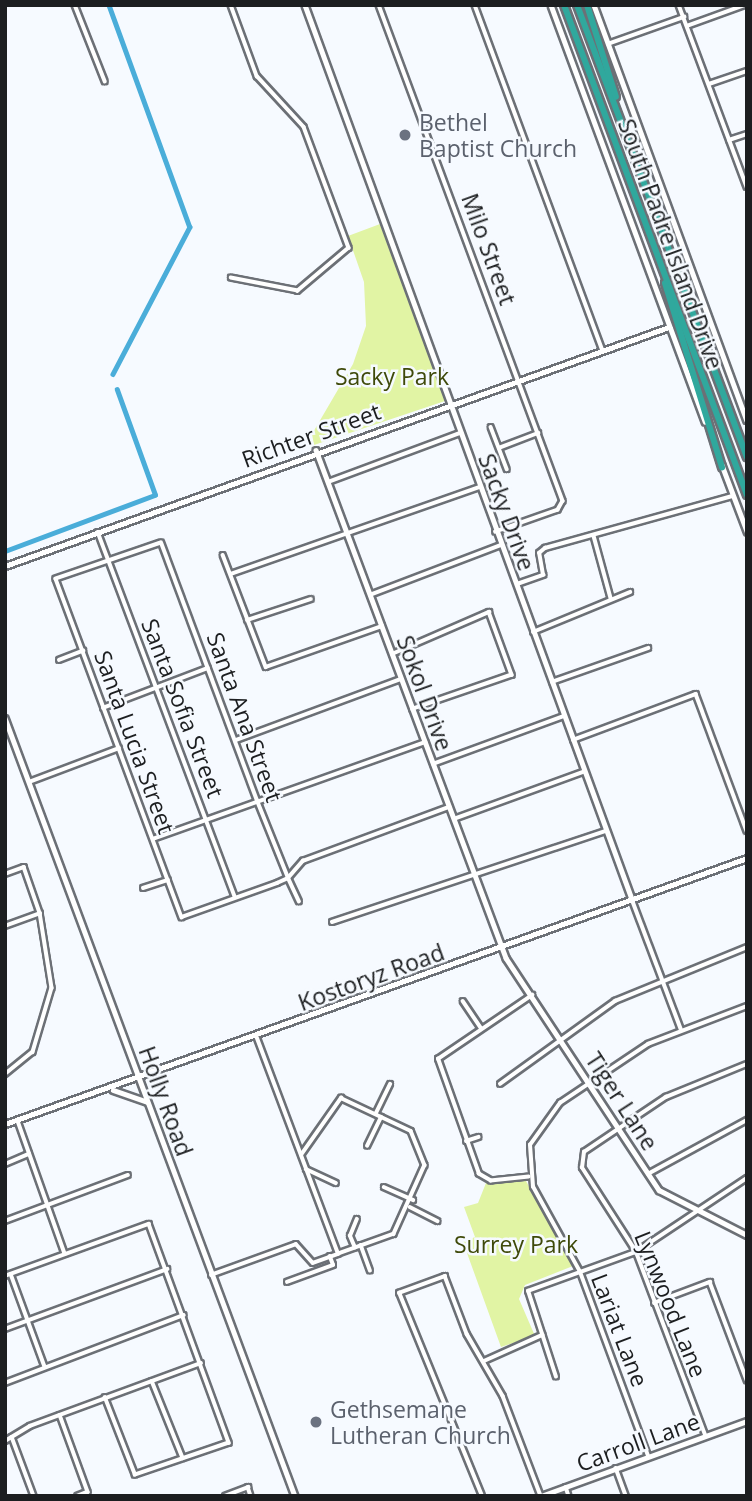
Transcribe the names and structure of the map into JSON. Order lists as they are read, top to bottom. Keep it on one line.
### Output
{"streets":{"highway":["South Padre Island Drive"],"street":["Milo Street","Richter Street","Sacky Drive","Sokol Drive","Santa Sofia Street","Santa Ana Street","Santa Lucia Street","Kostoryz Road","Holly Road","Tiger Lane","Lynwood Lane","Lariat Lane","Carroll Lane"]},"crossings":[["Milo Street","Richter Street"],["Milo Street","Sacky Drive"],["Richter Street","Sacky Drive"],["Richter Street","Sokol Drive"],["Richter Street","Santa Sofia Street"],["Sacky Drive","Kostoryz Road"],["Sokol Drive","Kostoryz Road"],["Sokol Drive","Tiger Lane"],["Santa Sofia Street","Santa Ana Street"],["Santa Sofia Street","Santa Lucia Street"],["Santa Ana Street","Santa Lucia Street"],["Kostoryz Road","Holly Road"],["Kostoryz Road","Tiger Lane"],["Tiger Lane","Lynwood Lane"],["Lynwood Lane","Carroll Lane"],["Lariat Lane","Carroll Lane"]],"parks":["Sacky Park","Surrey Park"],"places":["Bethel Baptist Church","Gethsemane Lutheran Church"]}
